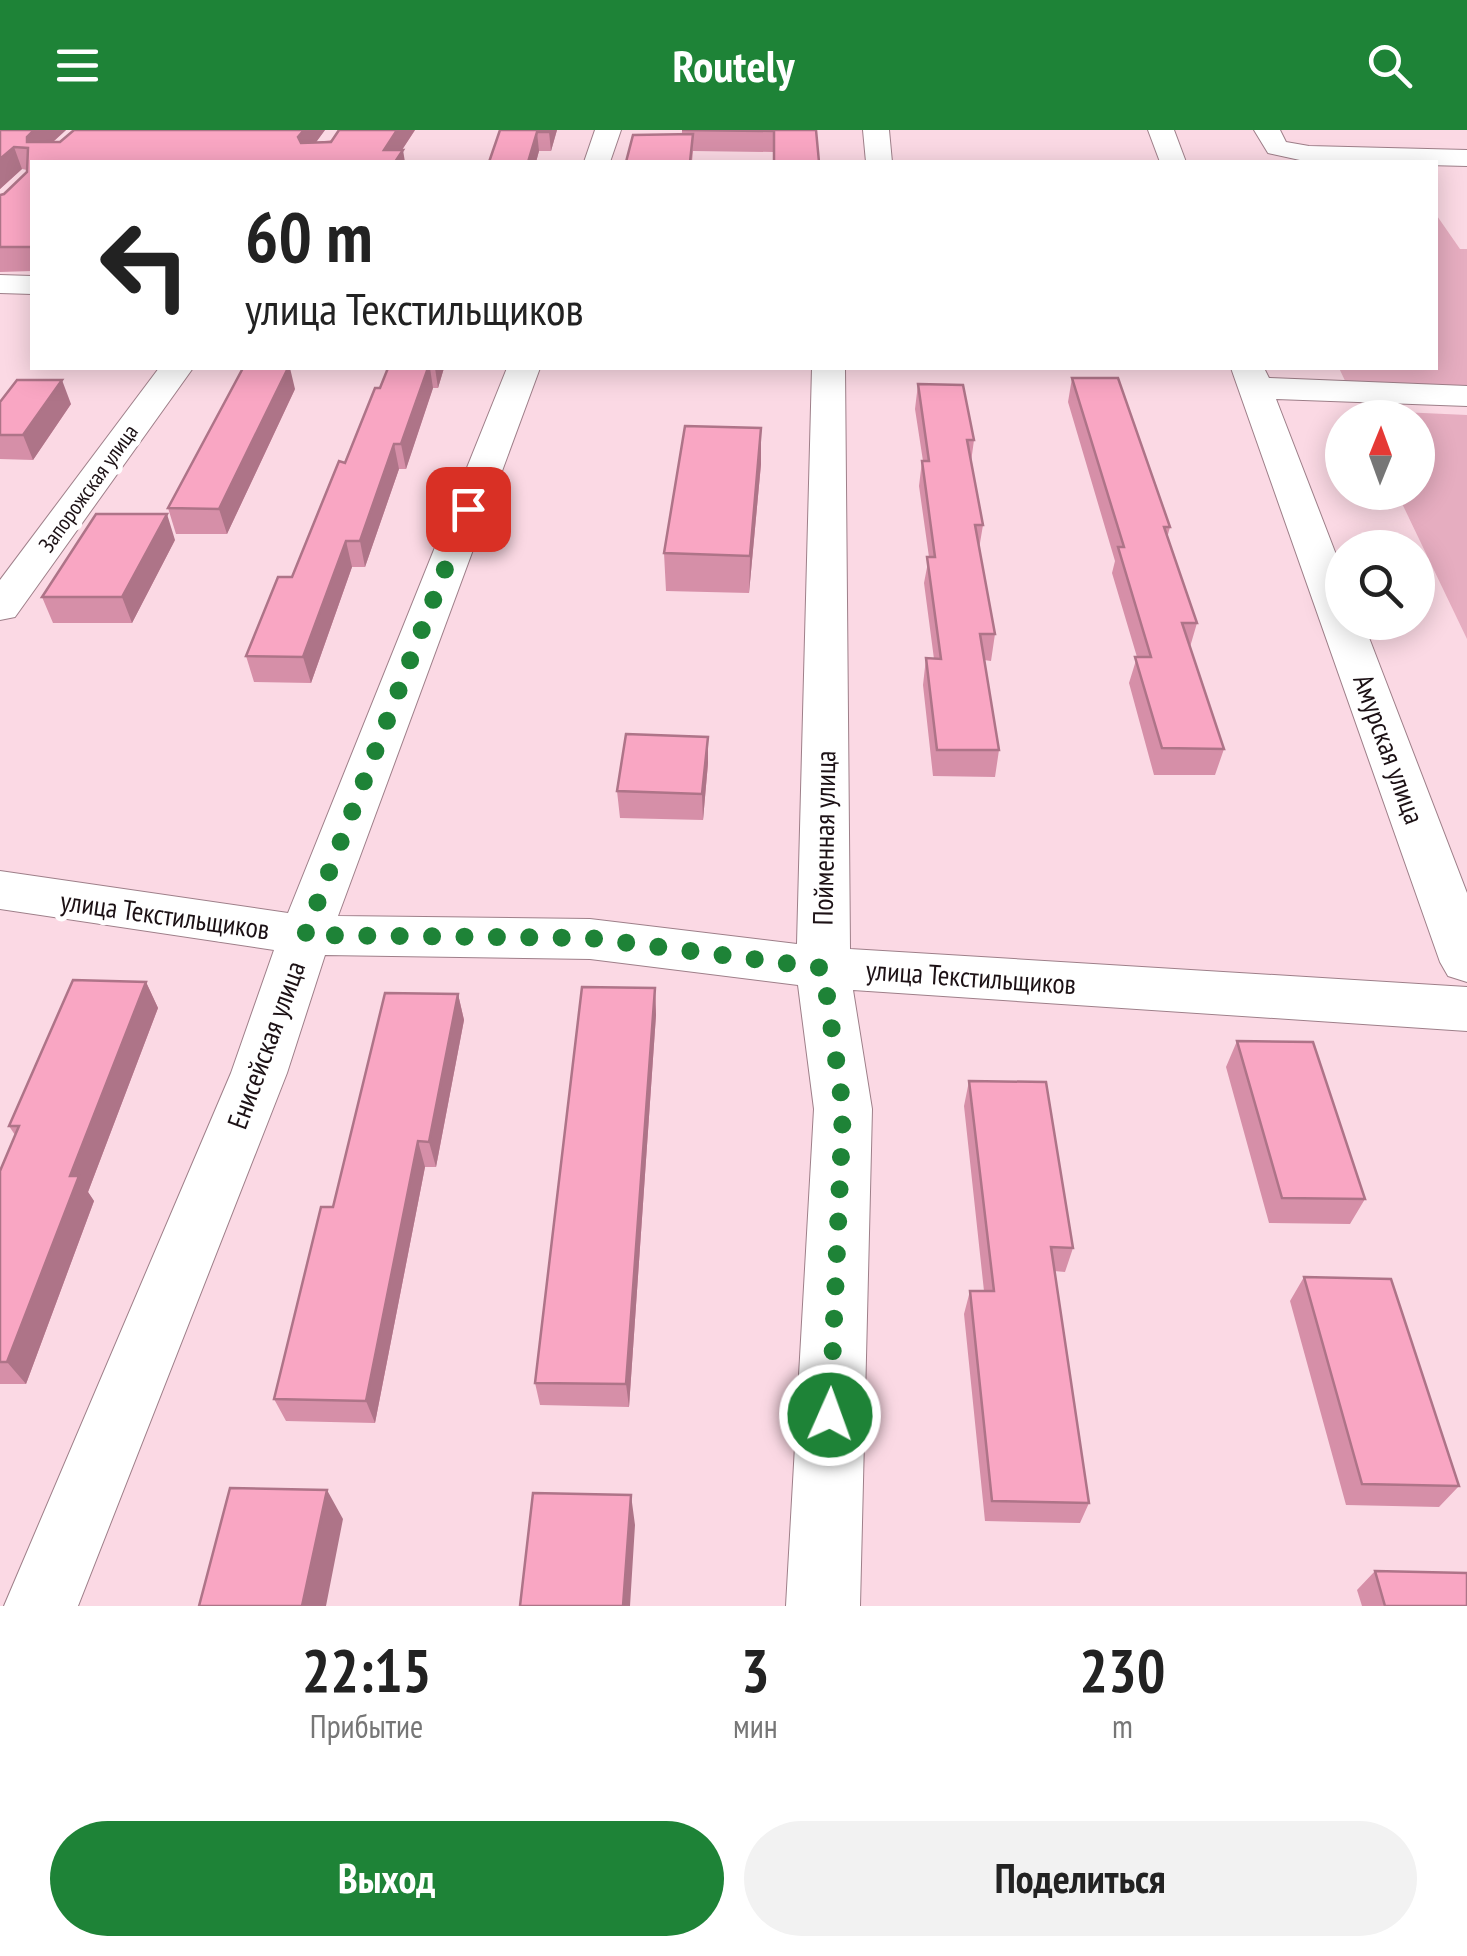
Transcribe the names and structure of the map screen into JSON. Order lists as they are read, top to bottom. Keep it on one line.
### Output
{"streets":{"street":["Запорожская улица","Амурская улица","Пойменная улица","улица Текстильщиков","Енисейская улица"]},"crossings":[["Пойменная улица","улица Текстильщиков"],["улица Текстильщиков","Енисейская улица"]],"north":"top","page":{"header":"Routely","turn":["60 m","улица Текстильщиков"],"eta":["22:15","Прибытие","3","мин","230","m"],"buttons":["Выход","Поделиться"]}}
